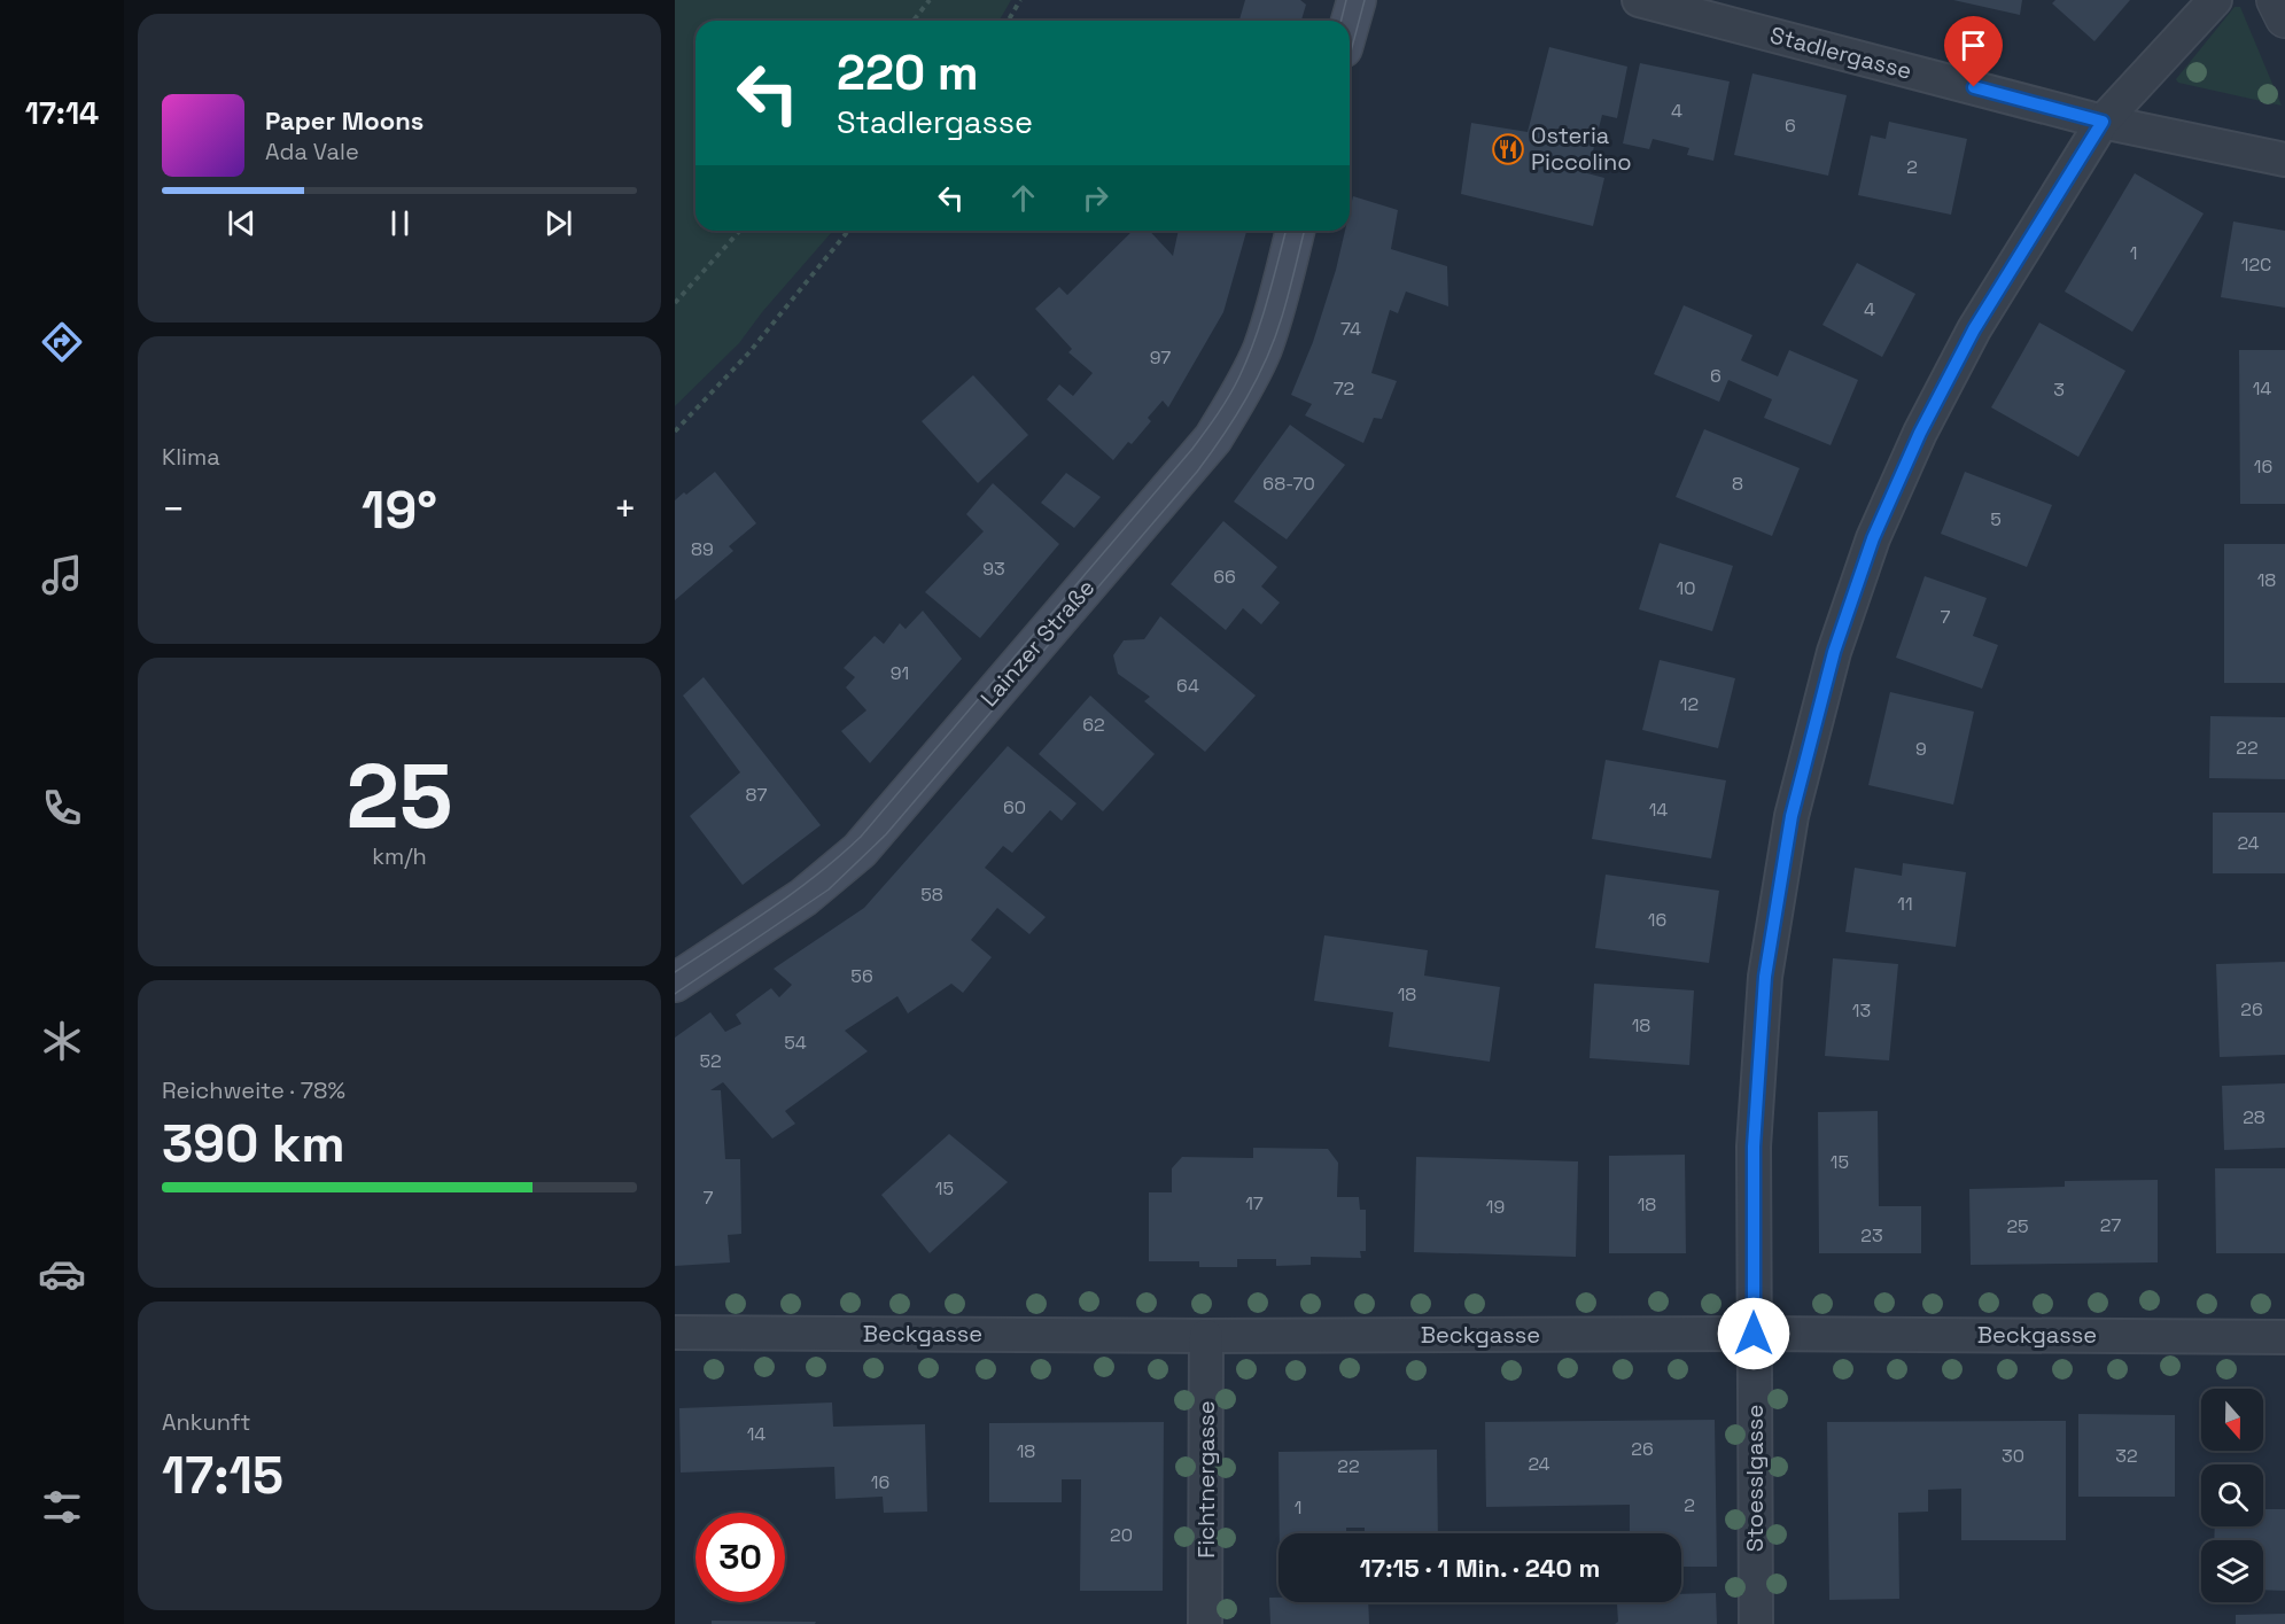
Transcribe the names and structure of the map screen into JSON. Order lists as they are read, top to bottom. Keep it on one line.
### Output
{"streets":{"main road":["Lainzer Straße"],"street":["Stadlergasse","Beckgasse","Stoesslgasse","Fichtnergasse"]},"crossings":[["Stadlergasse","Stoesslgasse"],["Beckgasse","Stoesslgasse"],["Beckgasse","Fichtnergasse"]],"places":{"restaurant":["Osteria Piccolino"]},"house_numbers":["4","6","2","1","12C","4","74","97","6","72","14","3","16","68-70","8","5","89","93","66","18","10","7","91","64","12","62","22","9","87","60","14","24","58","11","16","56","18","26","13","18","54","52","28","15","15","7","17","18","19","27","25","23","14","26","18","30","32","24","22","16","2","1","20"],"north":"bottom","page":{"tabs":"17:14","turn":["220 m","Stadlergasse"],"song":["Paper Moons","Ada Vale"],"tile":["Klima",["25","km/h"],["Reichweite · 78%","390 km"],["Ankunft","17:15"]],"heat":["−","19°","+"],"limit":"30","trip":"17:15 · 1 Min. · 240 m"}}
